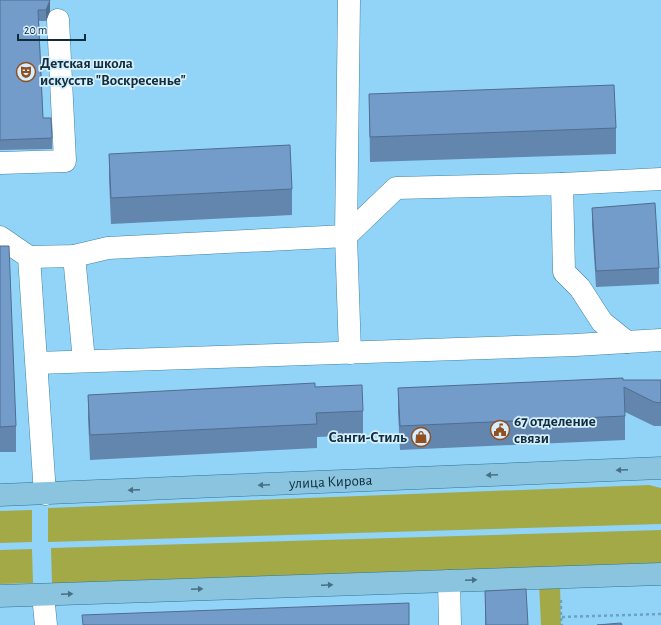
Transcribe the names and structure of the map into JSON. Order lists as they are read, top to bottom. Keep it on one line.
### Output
{"streets":{"main road":["улица Кирова"]},"places":{"theatre":["Детская школа искусств \"Воскресенье\""],"public building":["67 отделение связи"],"shop":["Санги-Стиль"]},"scale_bar":"20 m"}
